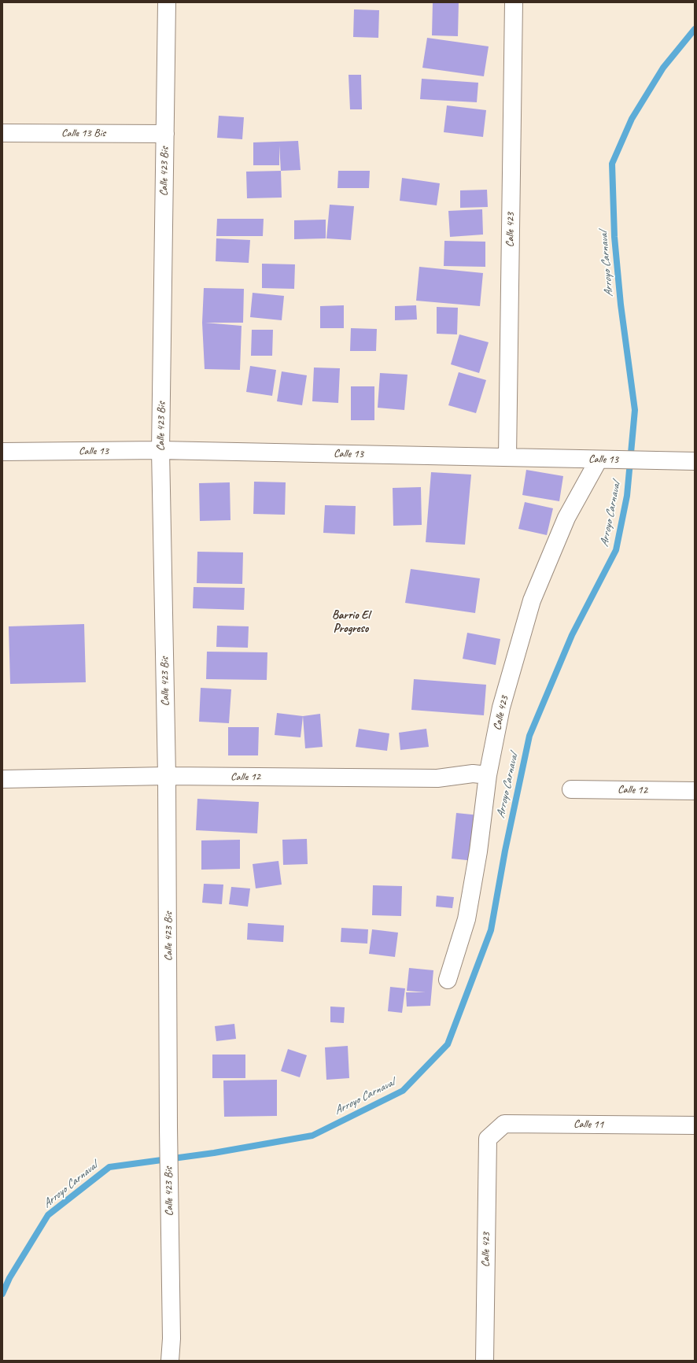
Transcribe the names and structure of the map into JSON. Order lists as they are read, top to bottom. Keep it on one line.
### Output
{"streets":{"street":["Calle 13 Bis","Calle 423 Bis","Calle 423","Calle 13","Calle 12","Calle 11"]},"crossings":[["Calle 13 Bis","Calle 423 Bis"],["Calle 423 Bis","Calle 13"],["Calle 423 Bis","Calle 12"],["Calle 423","Calle 13"],["Calle 423","Calle 12"],["Calle 423","Calle 11"]],"districts":["Barrio El Progreso"],"water":["Arroyo Carnaval"]}
